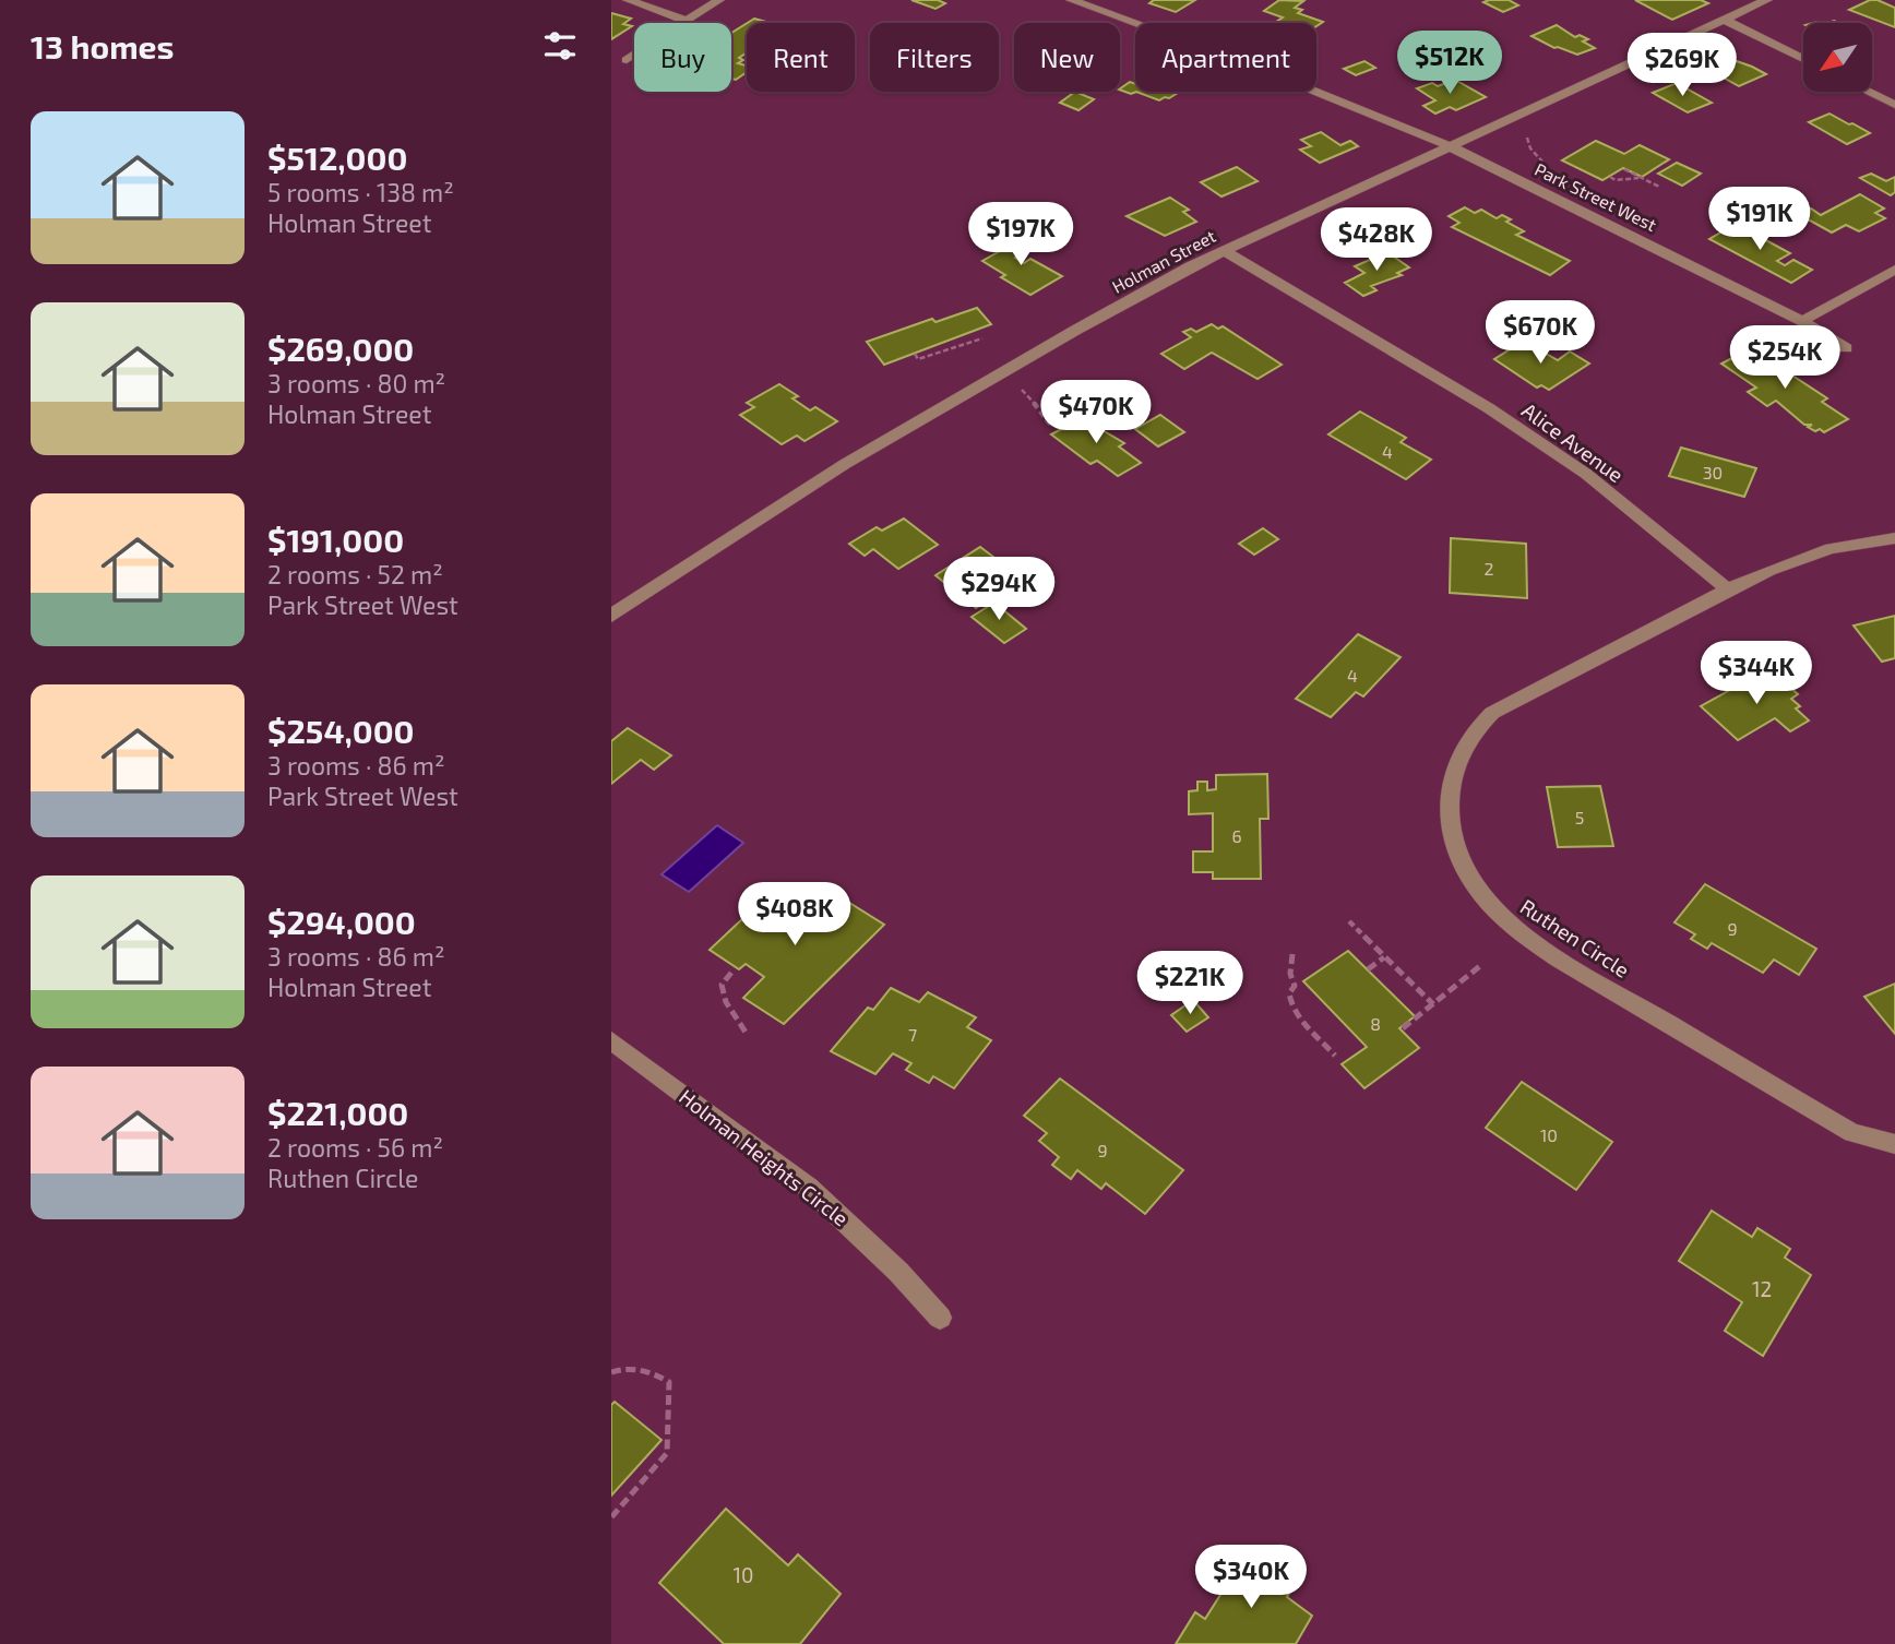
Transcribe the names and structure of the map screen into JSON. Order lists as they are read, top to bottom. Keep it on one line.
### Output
{"streets":{"street":["Park Street West","Holman Street","Alice Avenue","Ruthen Circle","Holman Heights Circle"]},"crossings":[["Park Street West","Holman Street"],["Holman Street","Alice Avenue"],["Alice Avenue","Ruthen Circle"]],"house_numbers":["4","30","2","4","5","6","9","8","7","10","9","12","10"],"north":"bottom left","page":{"heading":"13 homes","chip":["Buy","Rent","Filters","New","Apartment"],"price":["$512K","$269K","$191K","$197K","$428K","$670K","$254K","$470K","$294K","$344K","$408K","$221K","$340K"],"list":[{"name":"$512,000","note":"5 rooms · 138 m² · Holman Street"},{"name":"$269,000","note":"3 rooms · 80 m² · Holman Street"},{"name":"$191,000","note":"2 rooms · 52 m² · Park Street West"},{"name":"$254,000","note":"3 rooms · 86 m² · Park Street West"},{"name":"$294,000","note":"3 rooms · 86 m² · Holman Street"},{"name":"$221,000","note":"2 rooms · 56 m² · Ruthen Circle"}]}}
